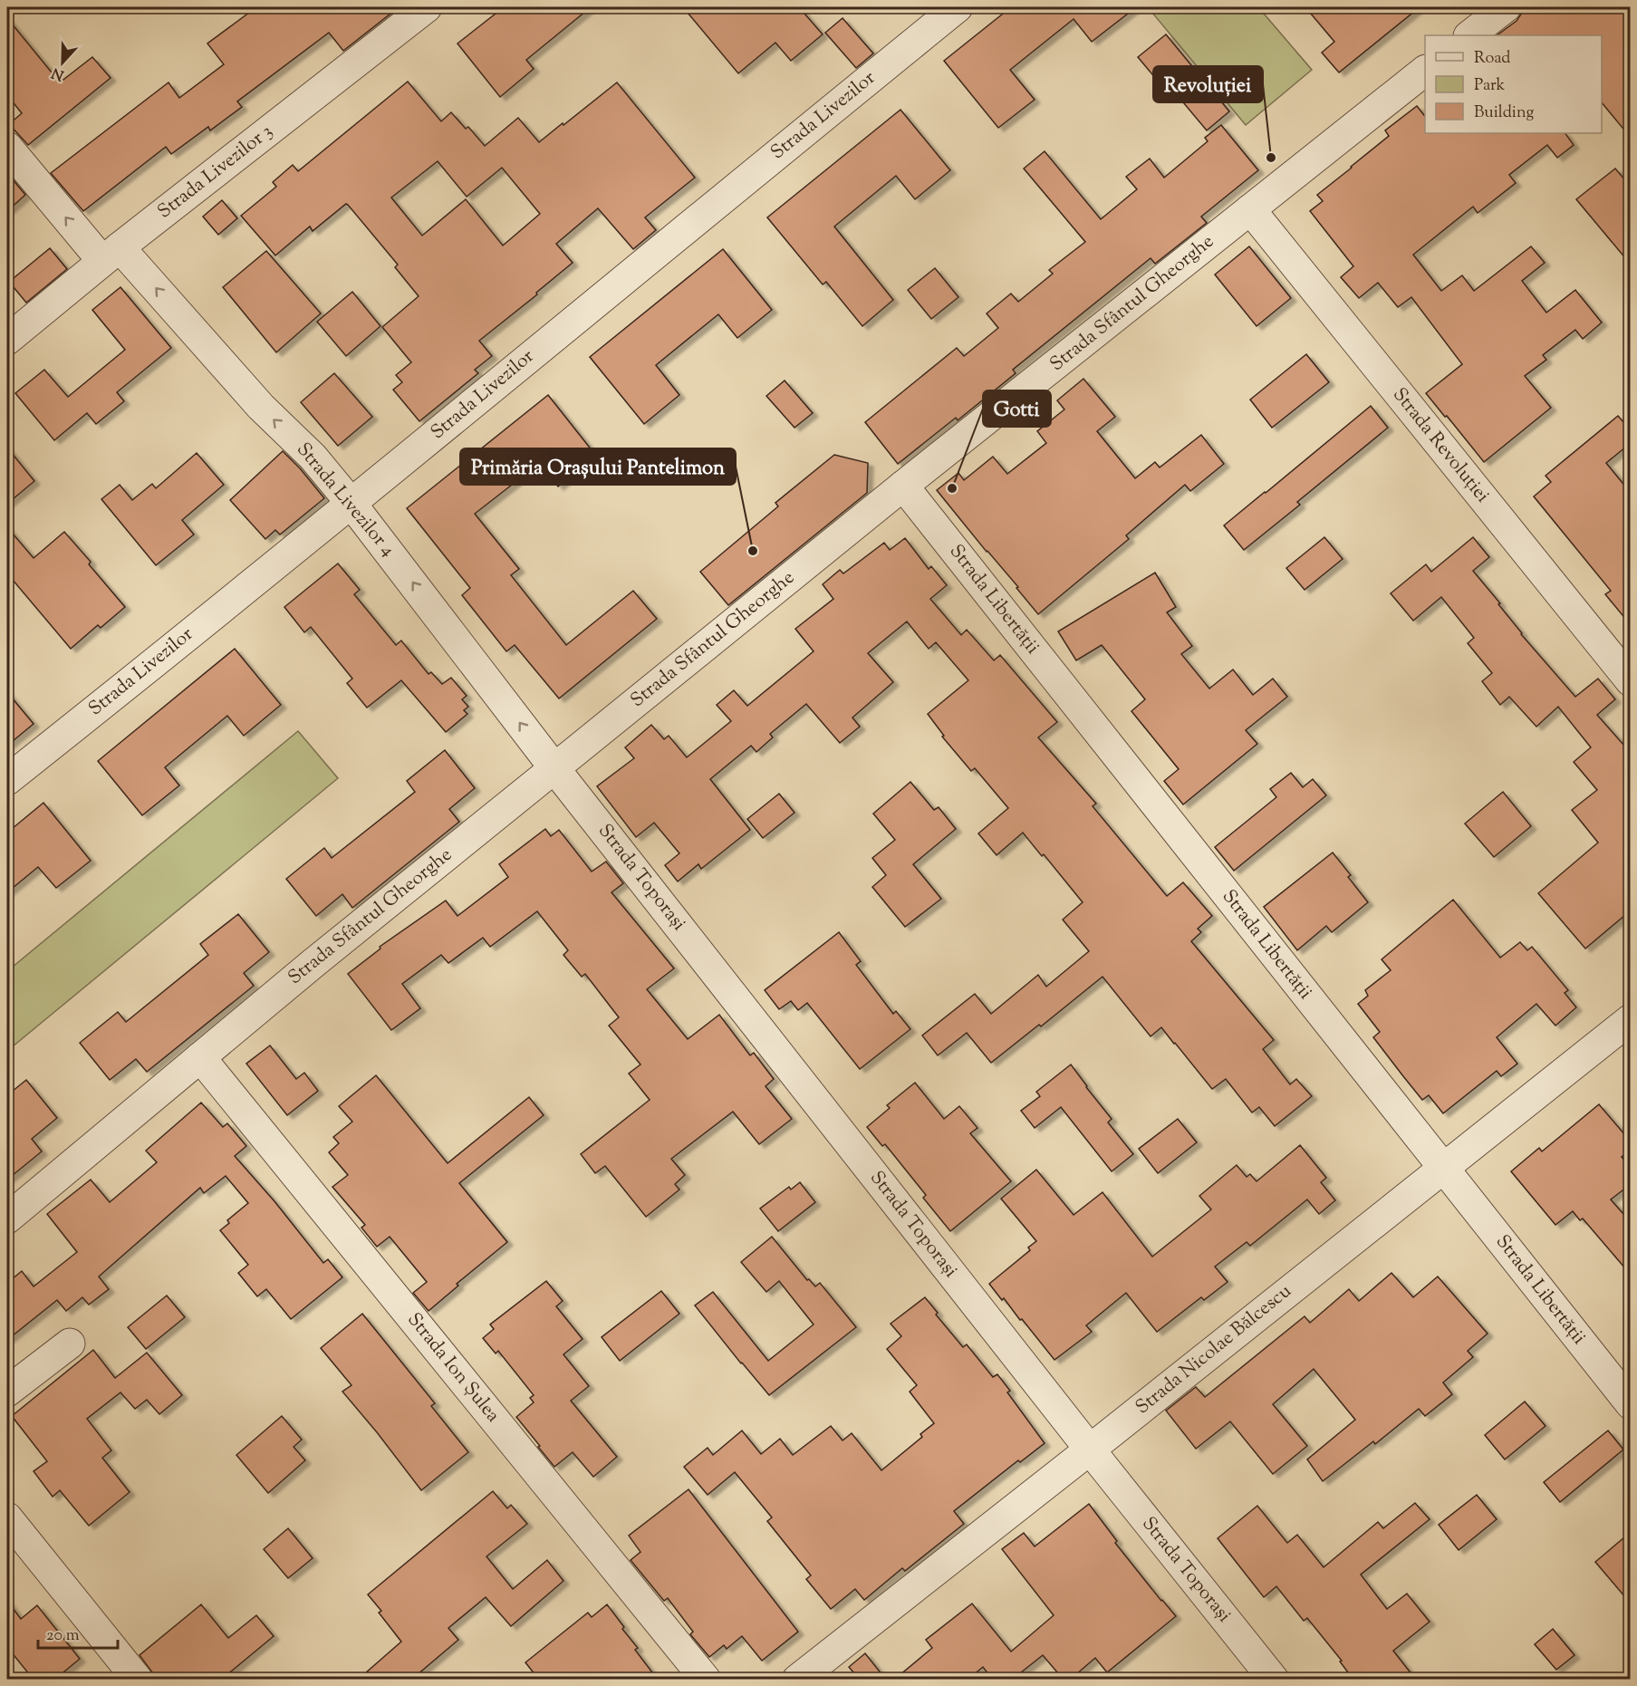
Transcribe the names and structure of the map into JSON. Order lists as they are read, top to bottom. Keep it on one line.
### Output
{"streets":{"street":["Strada Livezilor","Strada Livezilor 3","Strada Sfântul Gheorghe","Strada Revoluției","Strada Livezilor 4","Strada Libertății","Strada Toporași","Strada Nicolae Bălcescu","Strada Ion Șulea"]},"crossings":[["Strada Livezilor","Strada Livezilor 4"],["Strada Livezilor 3","Strada Livezilor 4"],["Strada Sfântul Gheorghe","Strada Revoluției"],["Strada Sfântul Gheorghe","Strada Livezilor 4"],["Strada Sfântul Gheorghe","Strada Libertății"],["Strada Sfântul Gheorghe","Strada Toporași"],["Strada Sfântul Gheorghe","Strada Ion Șulea"],["Strada Livezilor 4","Strada Toporași"],["Strada Libertății","Strada Nicolae Bălcescu"],["Strada Toporași","Strada Nicolae Bălcescu"]],"one_way":["Strada Livezilor 4"],"places":["Revoluției","Gotti","Primăria Orașului Pantelimon"],"legend":["Road","Park","Building"],"scale_bar":"20 m","north":"bottom"}
